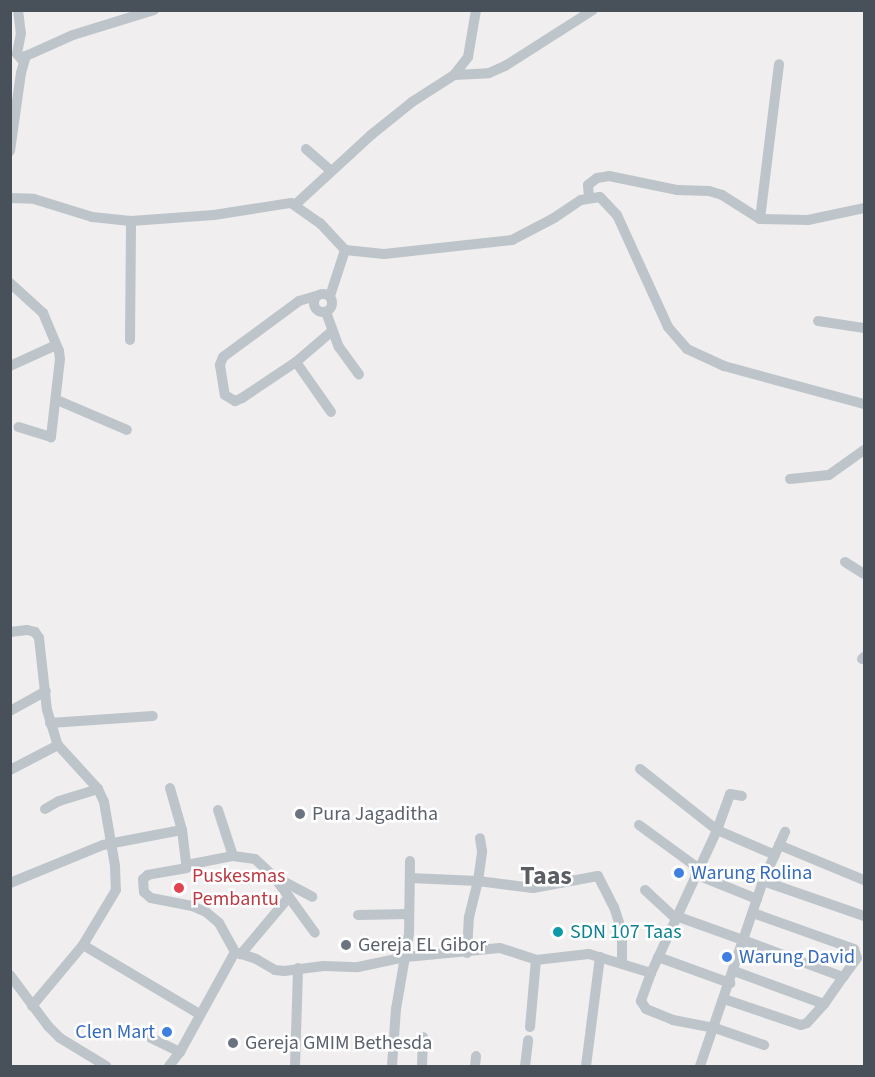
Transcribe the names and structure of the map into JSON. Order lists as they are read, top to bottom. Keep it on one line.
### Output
{"districts":["Taas"],"places":["Pura Jagaditha","Warung Rolina","Puskesmas Pembantu","SDN 107 Taas","Gereja EL Gibor","Warung David","Clen Mart","Gereja GMIM Bethesda"]}
